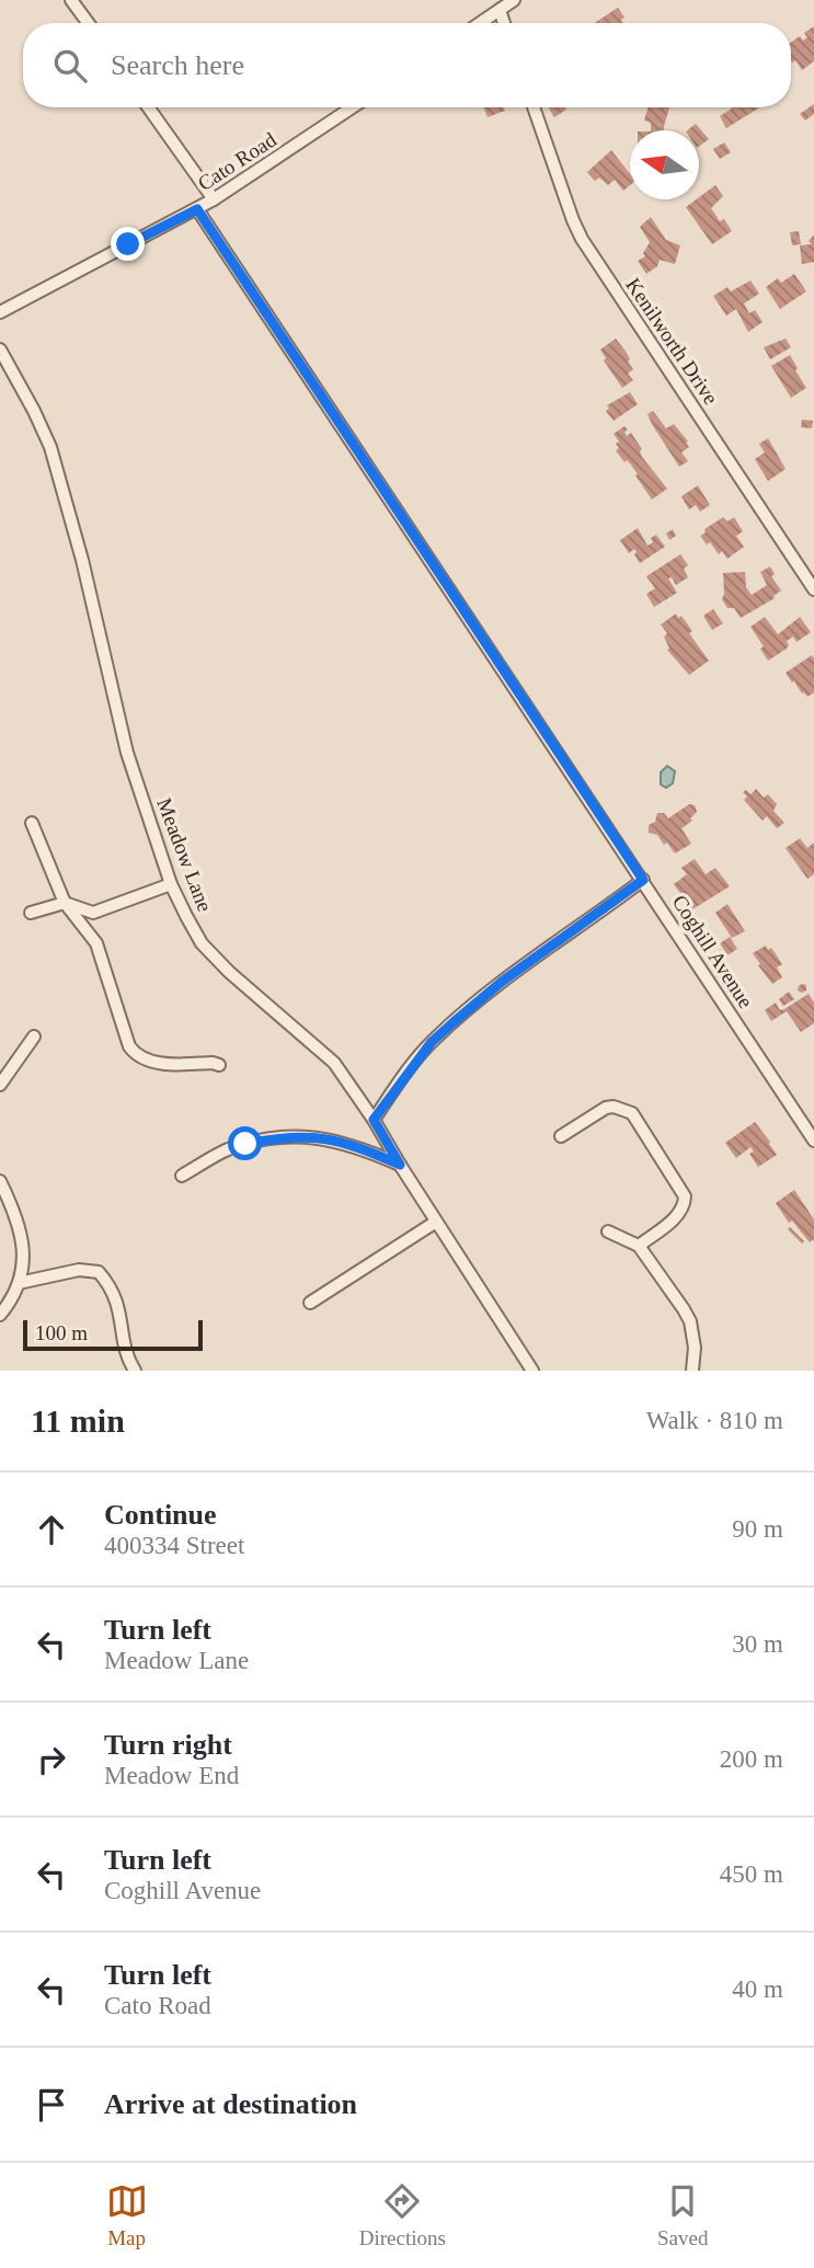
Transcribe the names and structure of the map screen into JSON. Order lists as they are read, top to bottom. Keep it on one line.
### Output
{"streets":{"street":["Cato Road","Kenilworth Drive","Meadow Lane","Coghill Avenue"]},"crossings":[["Cato Road","Coghill Avenue"]],"scale_bar":"100 m","north":"left","page":{"search":"Search here","scale":"100 m","heading":["11 min","Walk · 810 m"],"list":[["Continue","400334 Street","90 m"],["Turn left","Meadow Lane","30 m"],["Turn right","Meadow End","200 m"],["Turn left","Coghill Avenue","450 m"],["Turn left","Cato Road","40 m"],"Arrive at destination"],"nav":["Map","Directions","Saved"]}}
